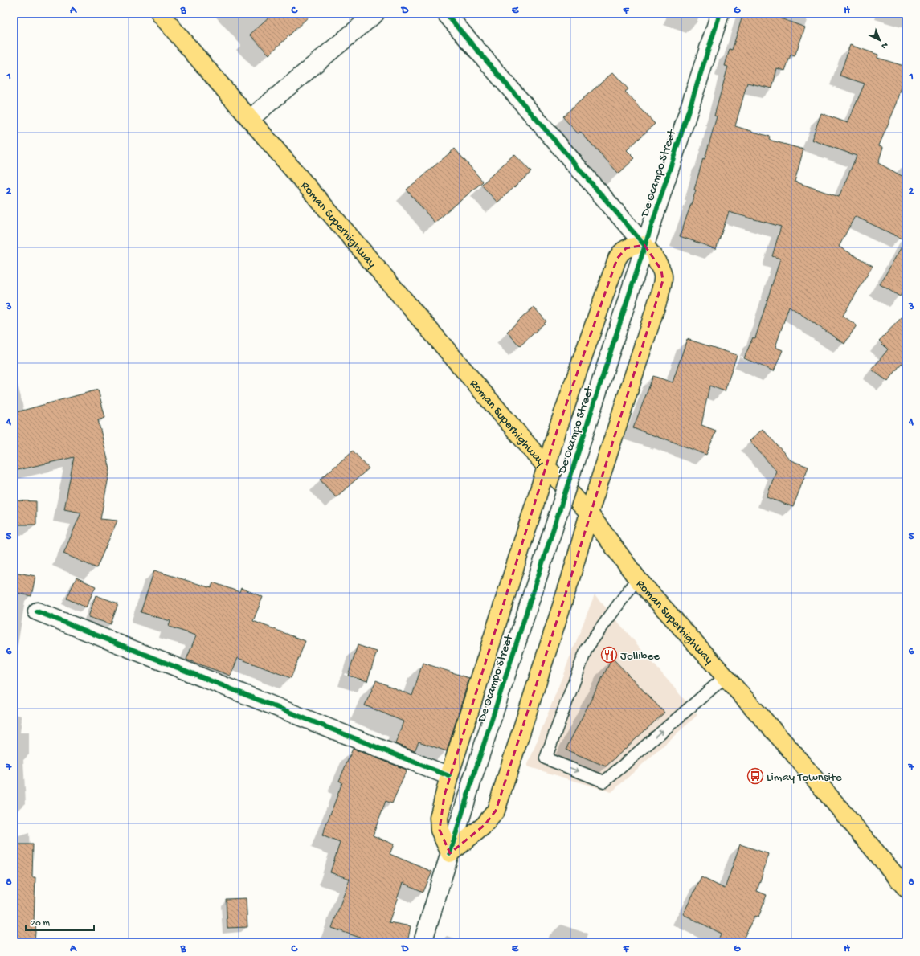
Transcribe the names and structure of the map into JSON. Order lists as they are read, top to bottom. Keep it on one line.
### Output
{"streets":{"main road":["Roman Superhighway"],"street":["De Ocampo Street"]},"places":{"restaurant":["Jollibee"],"bus stop":["Limay Townsite"]},"scale_bar":"20 m","north":"bottom right","grid":{"columns":["A","B","C","D","E","F","G","H"],"rows":["1","2","3","4","5","6","7","8"]}}
